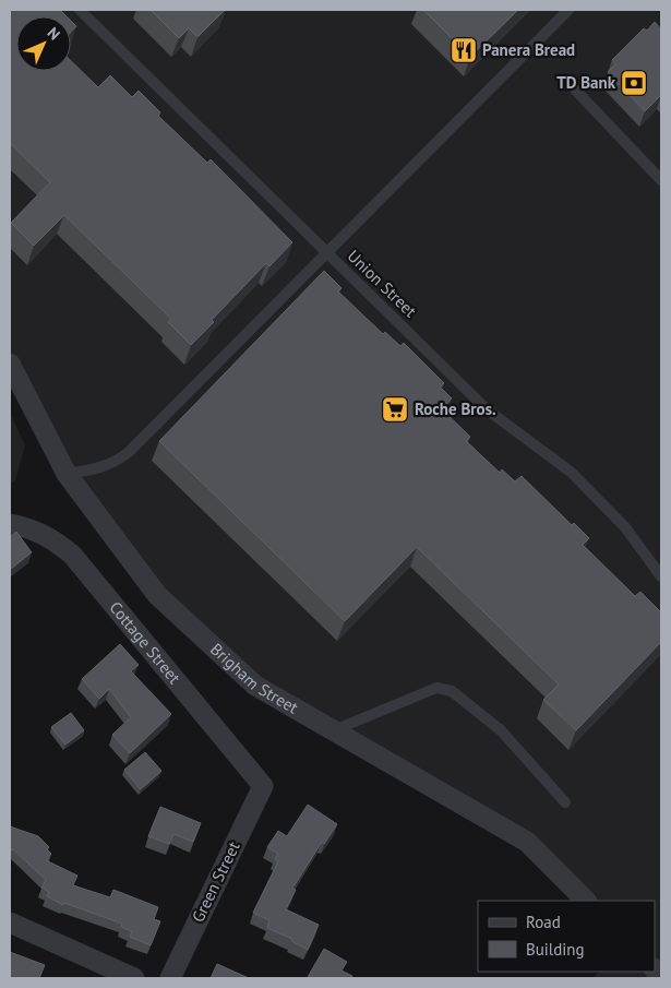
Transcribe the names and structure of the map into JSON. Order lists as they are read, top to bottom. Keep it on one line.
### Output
{"streets":{"street":["Cottage Street","Brigham Street","Green Street"],"lane":["Union Street"]},"crossings":[["Cottage Street","Green Street"]],"places":{"restaurant":["Panera Bread"],"bank":["TD Bank"],"supermarket":["Roche Bros."]},"legend":["Road","Building"],"north":"top right"}
